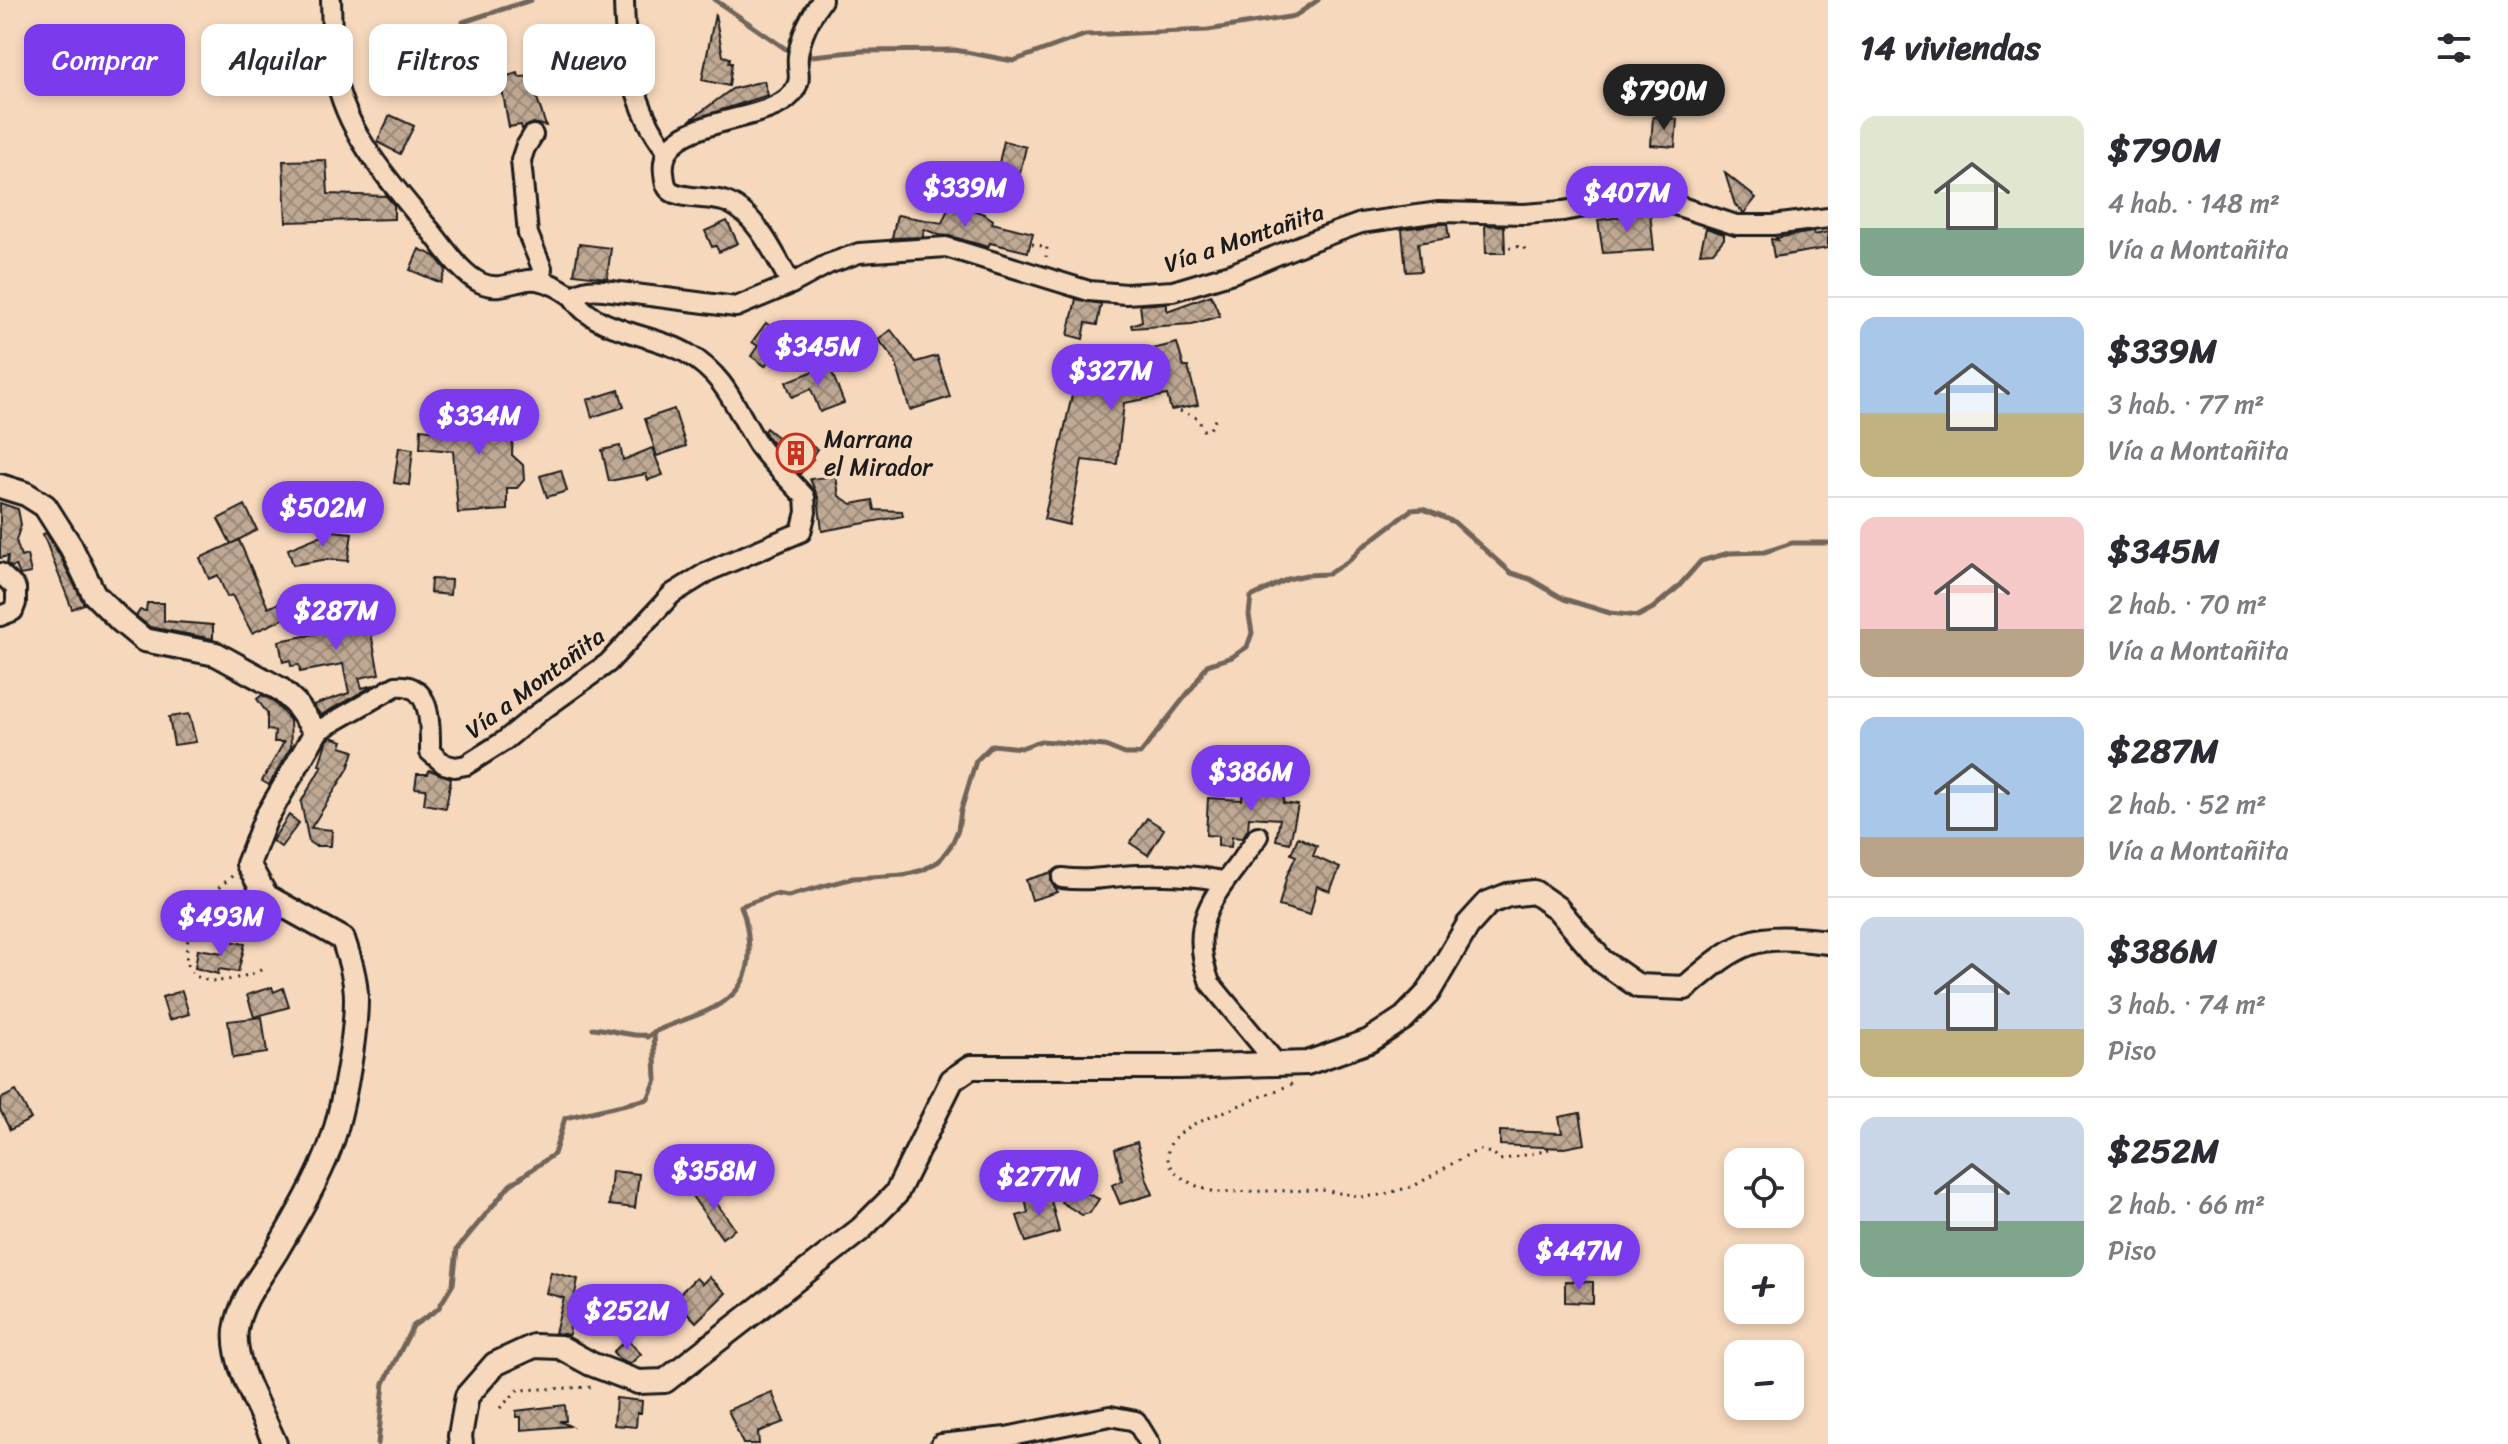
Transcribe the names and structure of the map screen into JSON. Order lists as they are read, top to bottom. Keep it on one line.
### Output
{"streets":{"street":["Vía a Montañita"]},"places":{"building":["Marrana el Mirador"]},"page":{"heading":"14 viviendas","chip":["Comprar","Alquilar","Filtros","Nuevo"],"price":["$790M","$339M","$407M","$345M","$327M","$334M","$502M","$287M","$386M","$493M","$358M","$277M","$447M","$252M"],"list":[{"name":"$790M","note":"4 hab. · 148 m² · Vía a Montañita"},{"name":"$339M","note":"3 hab. · 77 m² · Vía a Montañita"},{"name":"$345M","note":"2 hab. · 70 m² · Vía a Montañita"},{"name":"$287M","note":"2 hab. · 52 m² · Vía a Montañita"},{"name":"$386M","note":"3 hab. · 74 m² · Piso"},{"name":"$252M","note":"2 hab. · 66 m² · Piso"}],"map_buttons":["+","−"]}}
